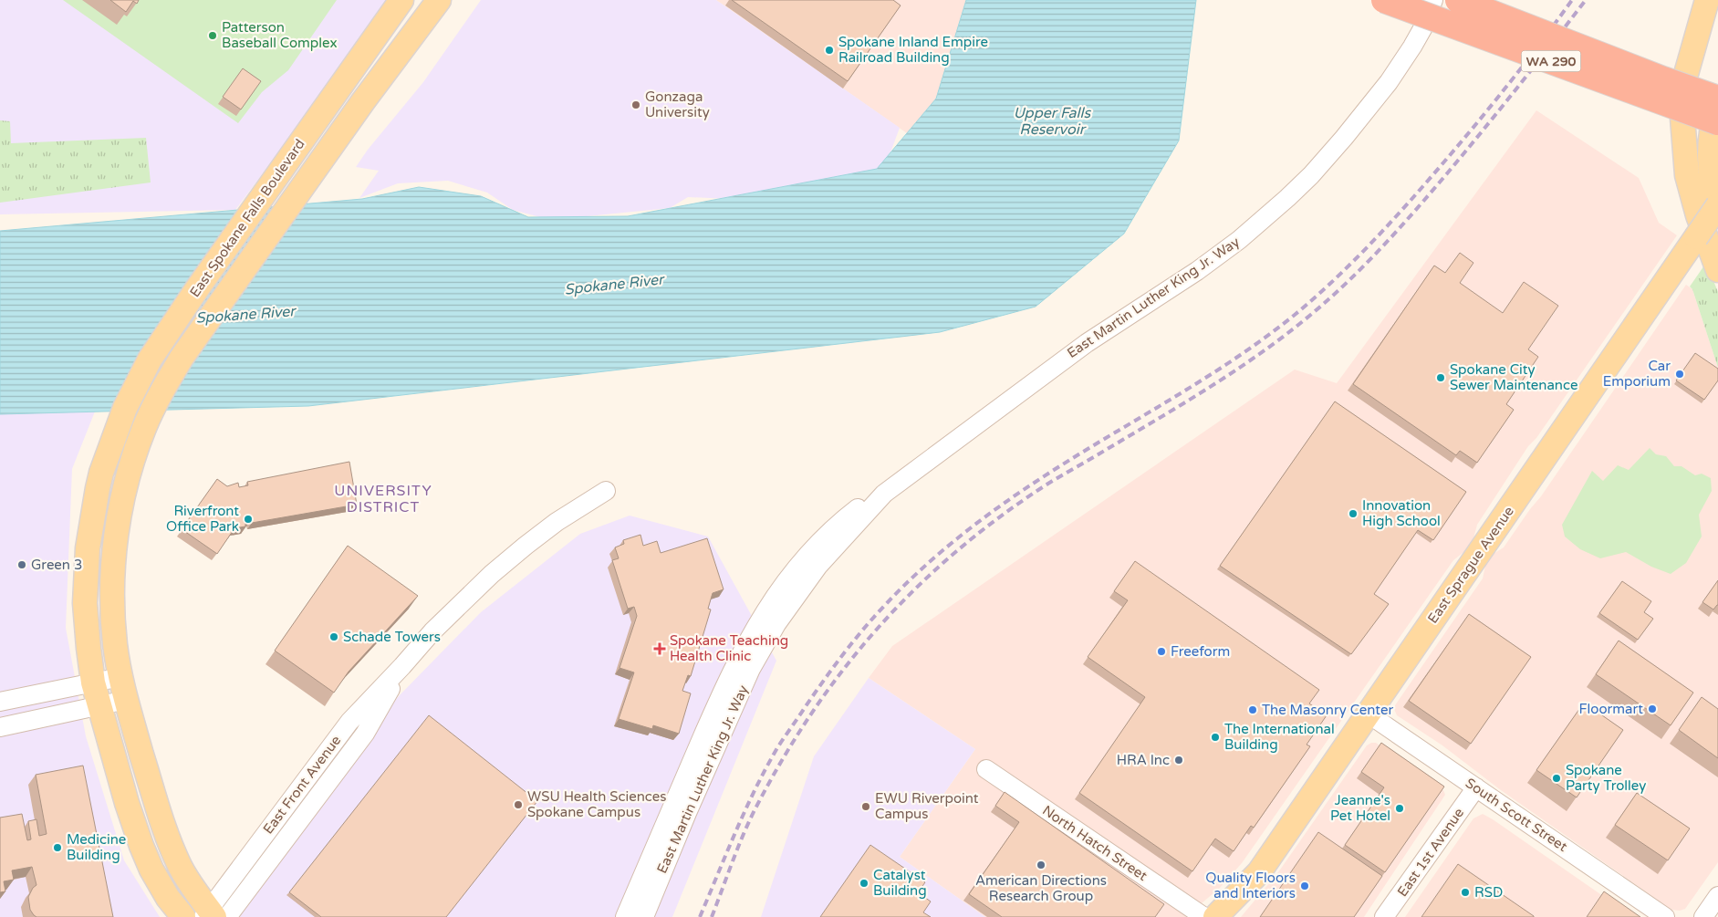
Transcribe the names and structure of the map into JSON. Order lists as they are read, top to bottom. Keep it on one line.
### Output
{"streets":{"highway":["WA 290"],"main road":["East Spokane Falls Boulevard","East Sprague Avenue"],"street":["East Martin Luther King Jr. Way","East Front Avenue","South Scott Street","North Hatch Street","East 1st Avenue"]},"crossings":[["East Spokane Falls Boulevard","East Front Avenue"],["East Sprague Avenue","South Scott Street"],["South Scott Street","East 1st Avenue"]],"districts":["UNIVERSITY DISTRICT"],"water":["Upper Falls Reservoir","Spokane River"],"places":{"other":["Patterson Baseball Complex","Spokane Inland Empire Railroad Building","Gonzaga University","Car Emporium","Spokane City Sewer Maintenance","Innovation High School","Riverfront Office Park","Green 3","Schade Towers","Freeform","Floormart","The Masonry Center","The International Building","HRA Inc","Spokane Party Trolley","WSU Health Sciences Spokane Campus","EWU Riverpoint Campus","Jeanne's Pet Hotel","Medicine Building","American Directions Research Group","Catalyst Building","Quality Floors and Interiors","RSD"],"health":["Spokane Teaching Health Clinic"]}}
